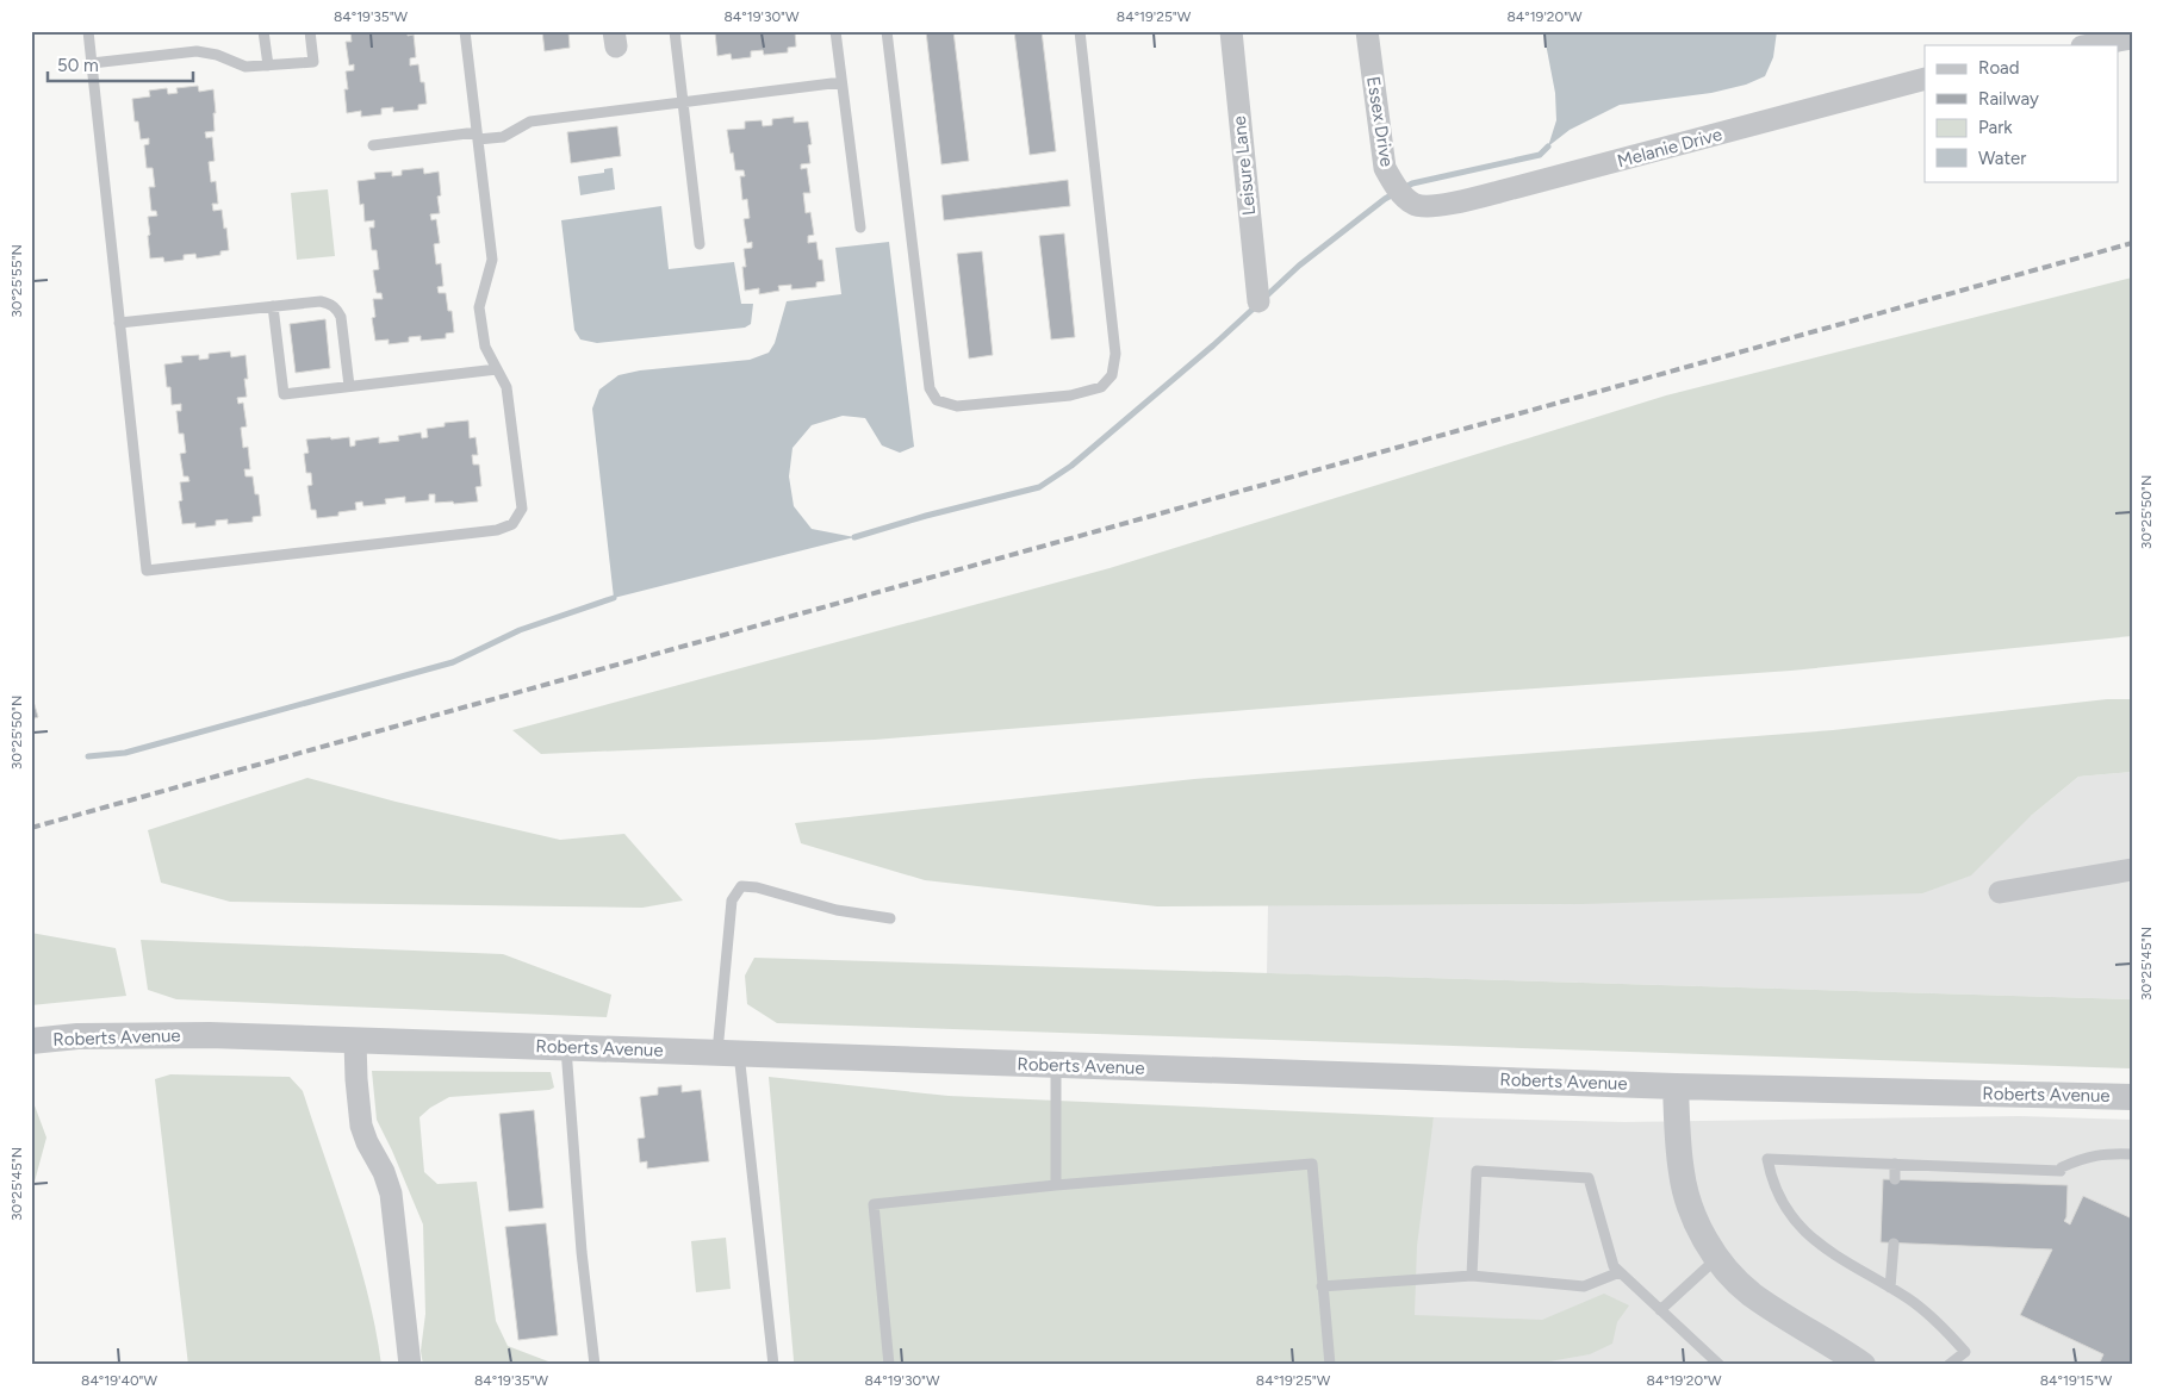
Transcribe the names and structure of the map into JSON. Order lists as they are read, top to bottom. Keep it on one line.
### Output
{"streets":{"street":["Essex Drive","Melanie Drive","Leisure Lane","Roberts Avenue"]},"crossings":[["Essex Drive","Melanie Drive"]],"legend":["Road","Railway","Park","Water"],"scale_bar":"50 m","coordinates":["84°19'35\"W","84°19'30\"W","84°19'25\"W","84°19'20\"W","30°25'55\"N","30°25'50\"N","30°25'45\"N","84°19'40\"W","84°19'15\"W"]}
